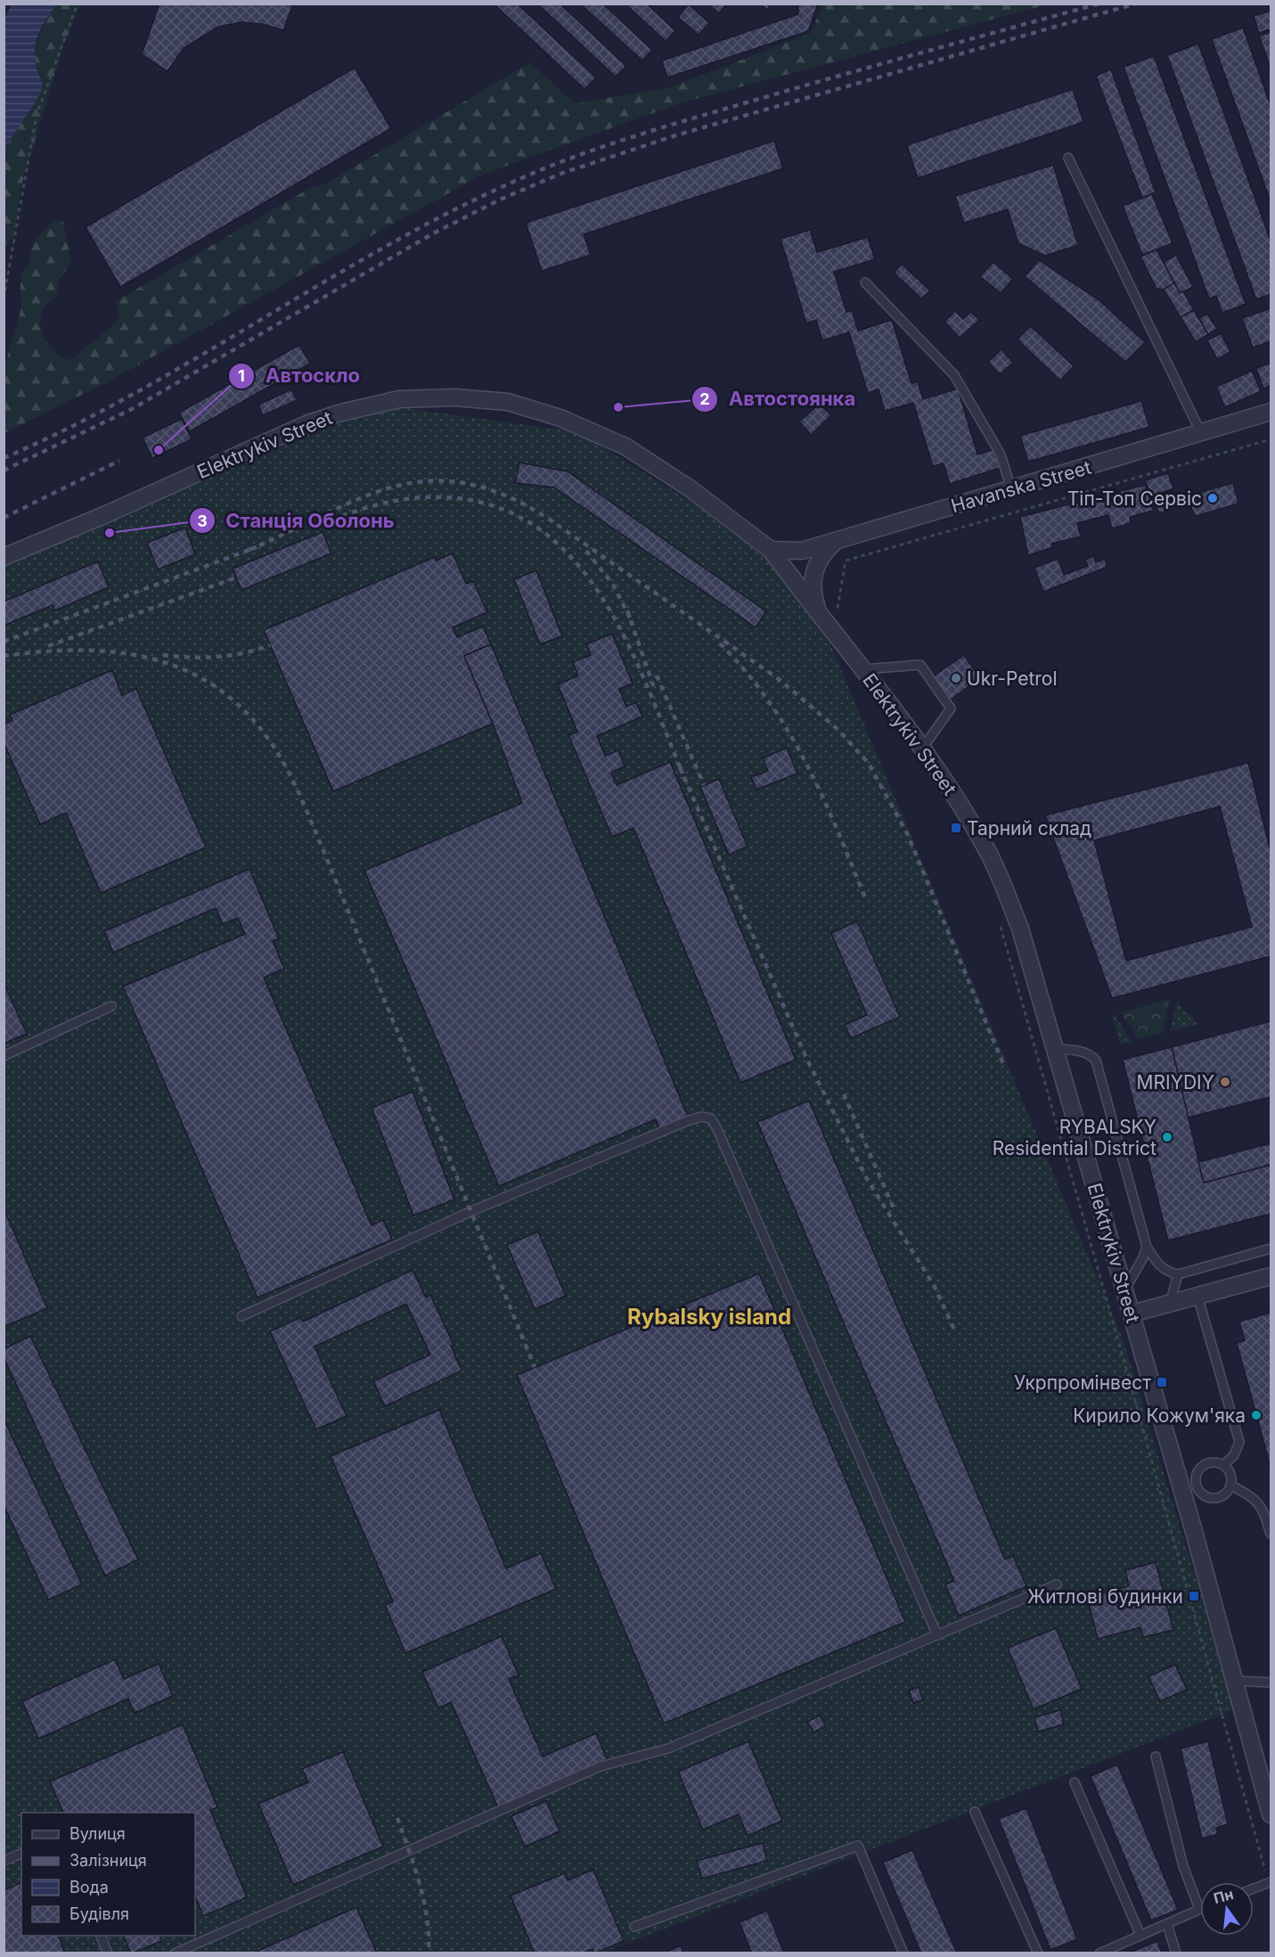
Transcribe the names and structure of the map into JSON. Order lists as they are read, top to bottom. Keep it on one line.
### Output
{"streets":{"street":["Elektrykiv Street","Havanska Street"]},"crossings":[["Elektrykiv Street","Havanska Street"]],"districts":["Rybalsky island"],"places":{"other":["Автостоянка","Автоскло","Тіп-Топ Сервіс","Cтанція Оболонь","Ukr-Petrol","MRIYDIY","RYBALSKY Residential District","Кирило Кожум'яка"],"transit":["Тарний склад","Укрпромінвест","Житлові будинки"]},"legend":["Вулиця","Залізниця","Вода","Будівля"],"north":"top"}
